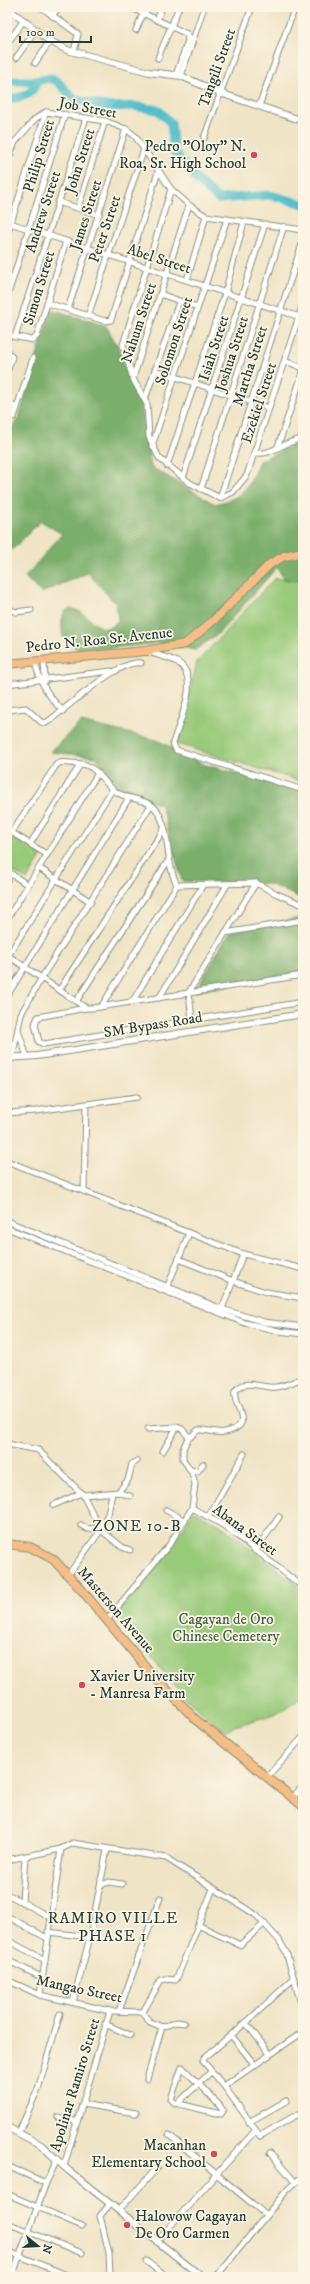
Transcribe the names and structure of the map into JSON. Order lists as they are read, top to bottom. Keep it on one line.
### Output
{"streets":{"main road":["Pedro N. Roa Sr. Avenue","Masterson Avenue"],"street":["Tangili Street","Job Street","Philip Street","John Street","Andrew Street","James Street","Peter Street","Abel Street","Simon Street","Nahum Street","Solomon Street","Isiah Street","Joshua Street","Martha Street","Ezekiel Street","SM Bypass Road","Abana Street","Mangao Street","Apolinar Ramiro Street"]},"crossings":[["Job Street","Philip Street"],["Job Street","John Street"],["Job Street","Andrew Street"],["Job Street","James Street"],["Job Street","Peter Street"],["Job Street","Nahum Street"],["Job Street","Solomon Street"],["Job Street","Isiah Street"],["Job Street","Joshua Street"],["Philip Street","Abel Street"],["Andrew Street","Abel Street"],["Andrew Street","Simon Street"],["James Street","Abel Street"],["Peter Street","Abel Street"],["Abel Street","Simon Street"],["Abel Street","Nahum Street"],["Abel Street","Solomon Street"],["Abel Street","Isiah Street"],["Abel Street","Joshua Street"],["Abel Street","Martha Street"],["Abel Street","Ezekiel Street"],["Martha Street","Ezekiel Street"],["Mangao Street","Apolinar Ramiro Street"]],"districts":["ZONE 10-B","RAMIRO VILLE PHASE 1"],"parks":["Cagayan de Oro Chinese Cemetery"],"places":["Pedro \"Oloy\" N. Roa, Sr. High School","Xavier University - Manresa Farm","Macanhan Elementary School","Halowow Cagayan De Oro Carmen"],"scale_bar":"100 m","north":"right"}
